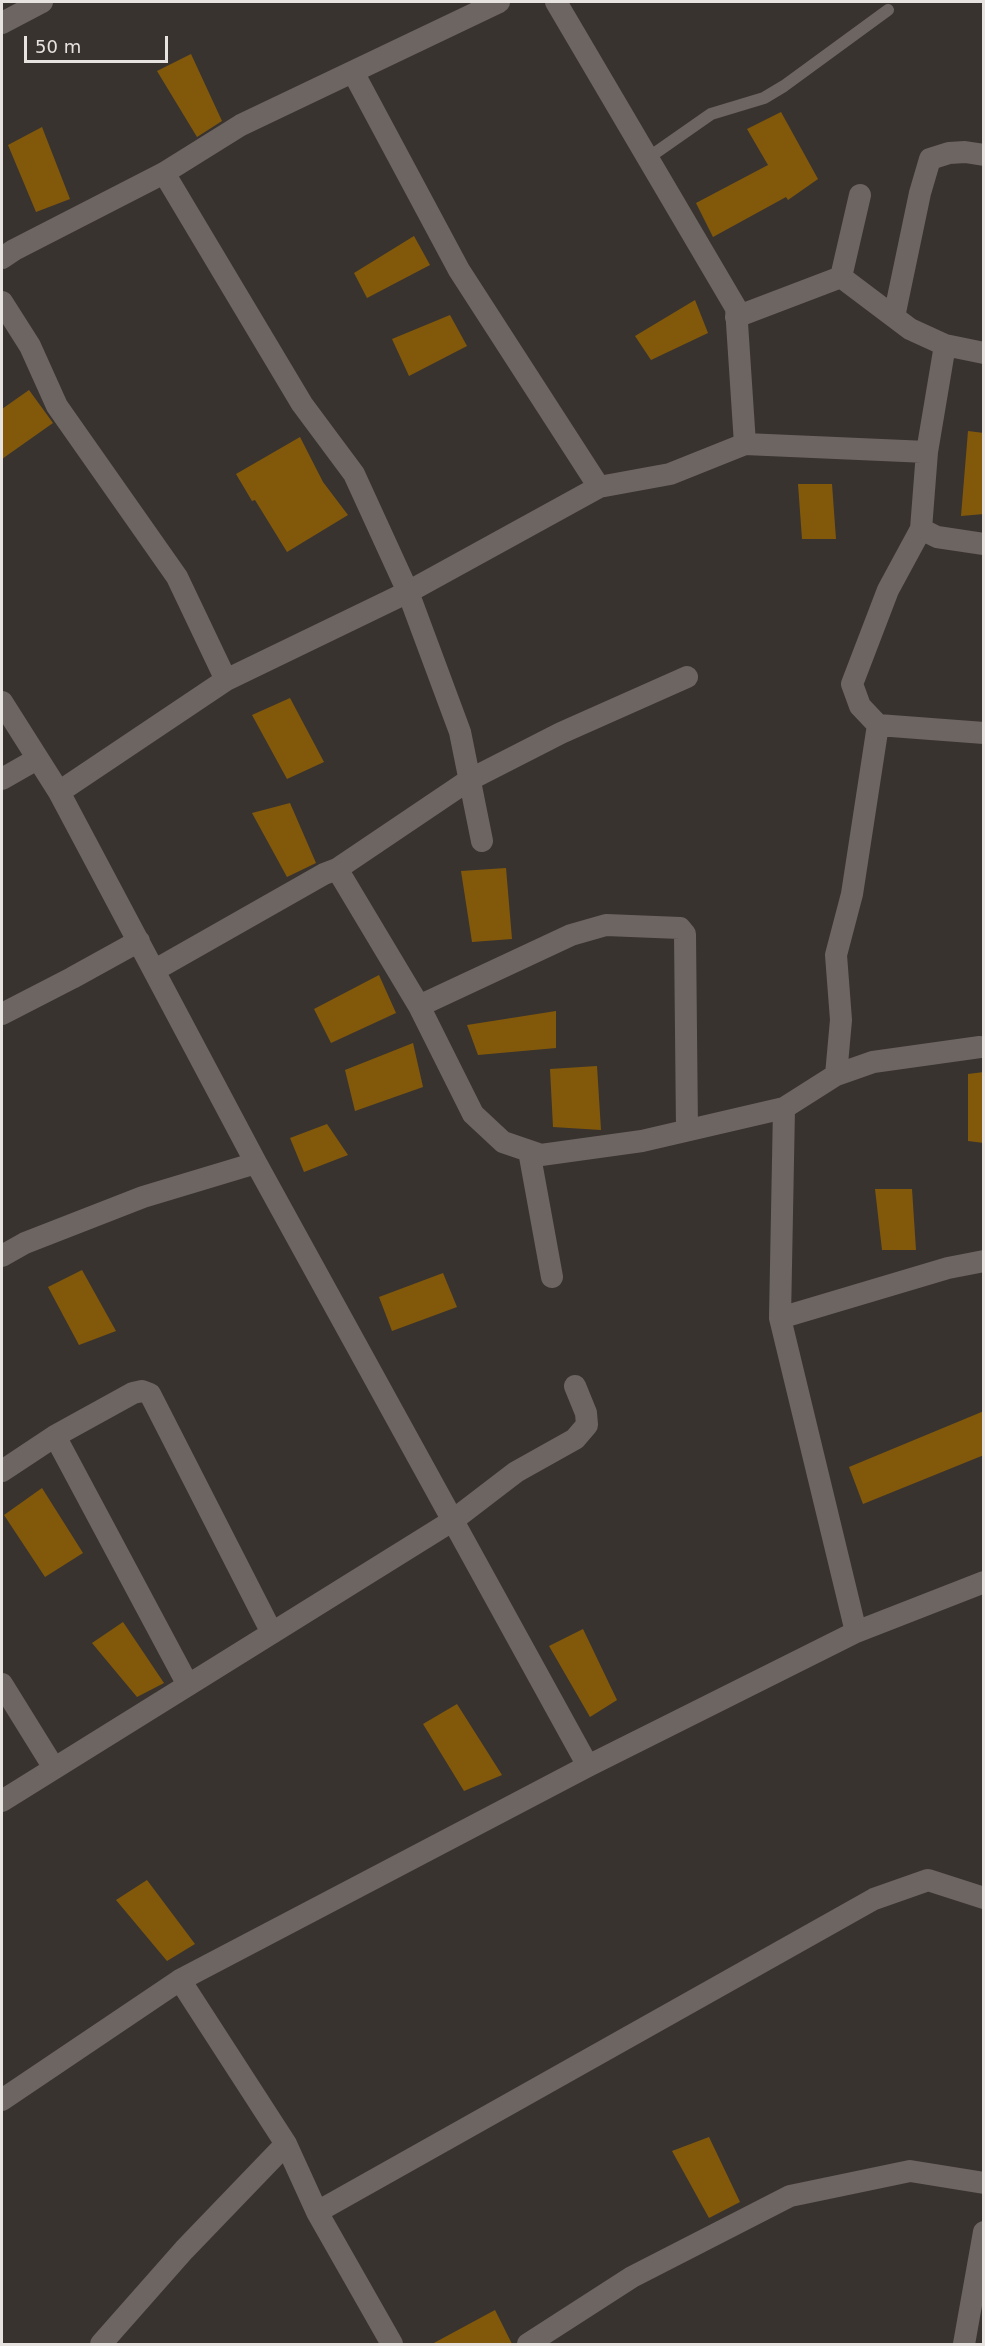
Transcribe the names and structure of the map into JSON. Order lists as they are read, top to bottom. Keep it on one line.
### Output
{"scale_bar":"50 m"}
